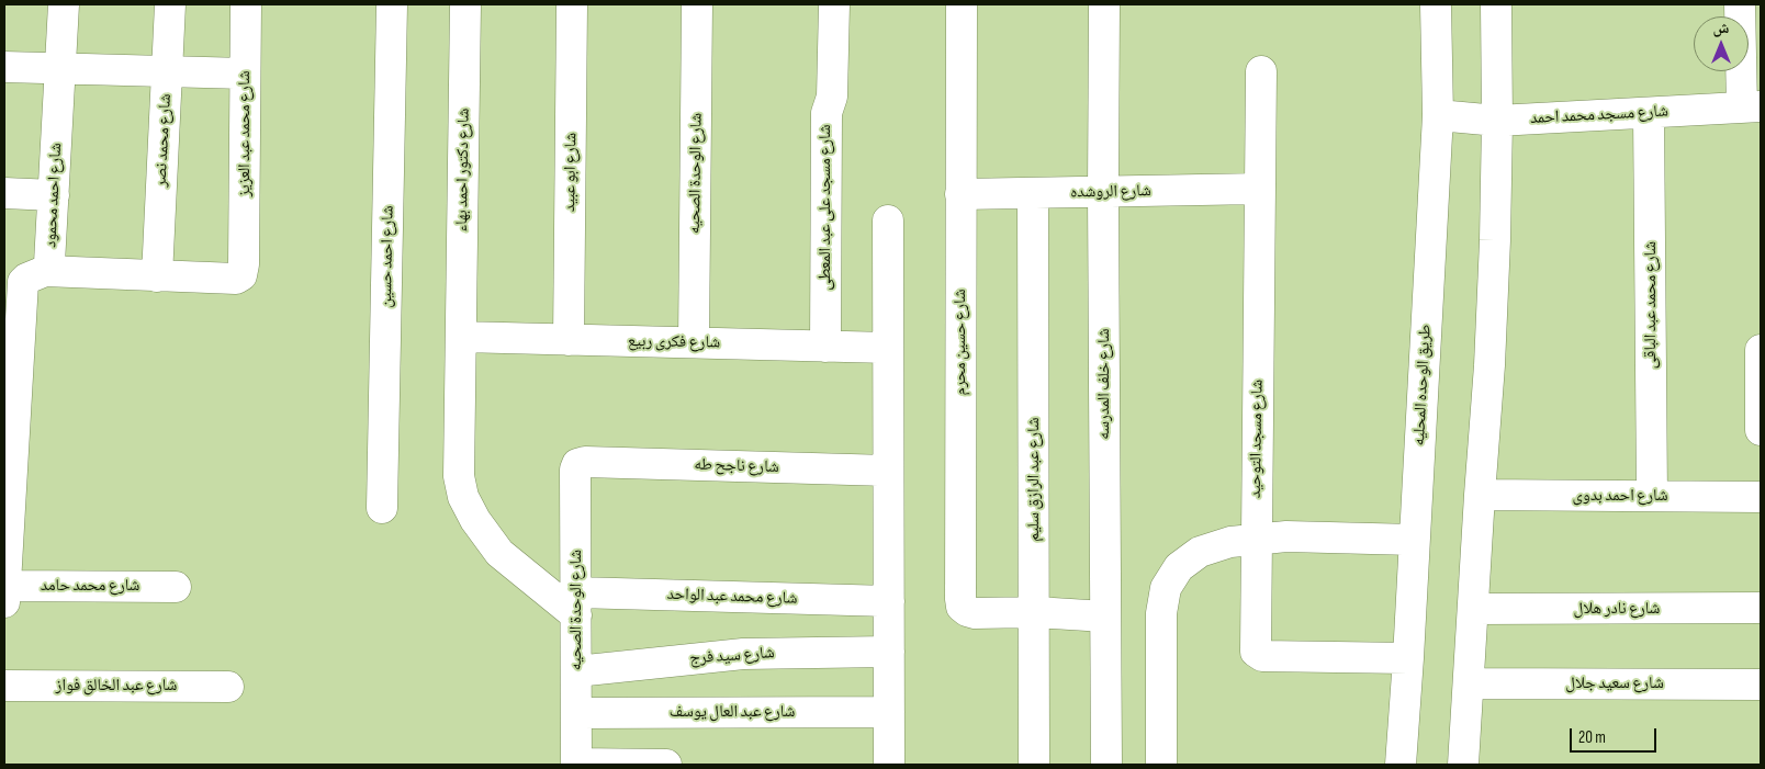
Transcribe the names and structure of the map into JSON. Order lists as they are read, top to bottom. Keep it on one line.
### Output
{"streets":{"street":["شارع مسجد محمد احمد","شارع محمد عبد العزيز","شارع محمد نصر","شارع دكتور احمد بهاء","شارع ابو عبيد","شارع الوحدة الصحيه","شارع الروشده","شارع احمد محمود","شارع مسجد على عبد المعطى","شارع احمد حسين","شارع محمد عبد الباقى","شارع فكرى ربيع","شارع حسين محرم","شارع خلف المدرسه","طريق الوحده المحليه","شارع مسجد التوحيد","شارع ناجح طه","شارع عبد الرازق سليم","شارع احمد بدوى","شارع محمد حامد","شارع محمد عبد الواحد","شارع نادر هلال","شارع سيد فرج","شارع سعيد جلال","شارع عبد الخالق فواز","شارع عبد العال يوسف"]},"crossings":[["شارع مسجد محمد احمد","شارع محمد عبد الباقى"],["شارع مسجد محمد احمد","طريق الوحده المحليه"],["شارع محمد عبد العزيز","شارع محمد نصر"],["شارع دكتور احمد بهاء","شارع الوحدة الصحيه"],["شارع دكتور احمد بهاء","شارع فكرى ربيع"],["شارع دكتور احمد بهاء","شارع محمد عبد الواحد"],["شارع ابو عبيد","شارع فكرى ربيع"],["شارع الوحدة الصحيه","شارع فكرى ربيع"],["شارع الوحدة الصحيه","شارع ناجح طه"],["شارع الوحدة الصحيه","شارع محمد عبد الواحد"],["شارع الوحدة الصحيه","شارع سيد فرج"],["شارع الوحدة الصحيه","شارع عبد العال يوسف"],["شارع الروشده","شارع حسين محرم"],["شارع الروشده","شارع خلف المدرسه"],["شارع الروشده","شارع مسجد التوحيد"],["شارع الروشده","شارع عبد الرازق سليم"],["شارع احمد محمود","شارع محمد حامد"],["شارع مسجد على عبد المعطى","شارع فكرى ربيع"],["شارع محمد عبد الباقى","شارع احمد بدوى"],["شارع حسين محرم","شارع عبد الرازق سليم"],["طريق الوحده المحليه","شارع مسجد التوحيد"]],"scale_bar":"20 m","north":"top"}
